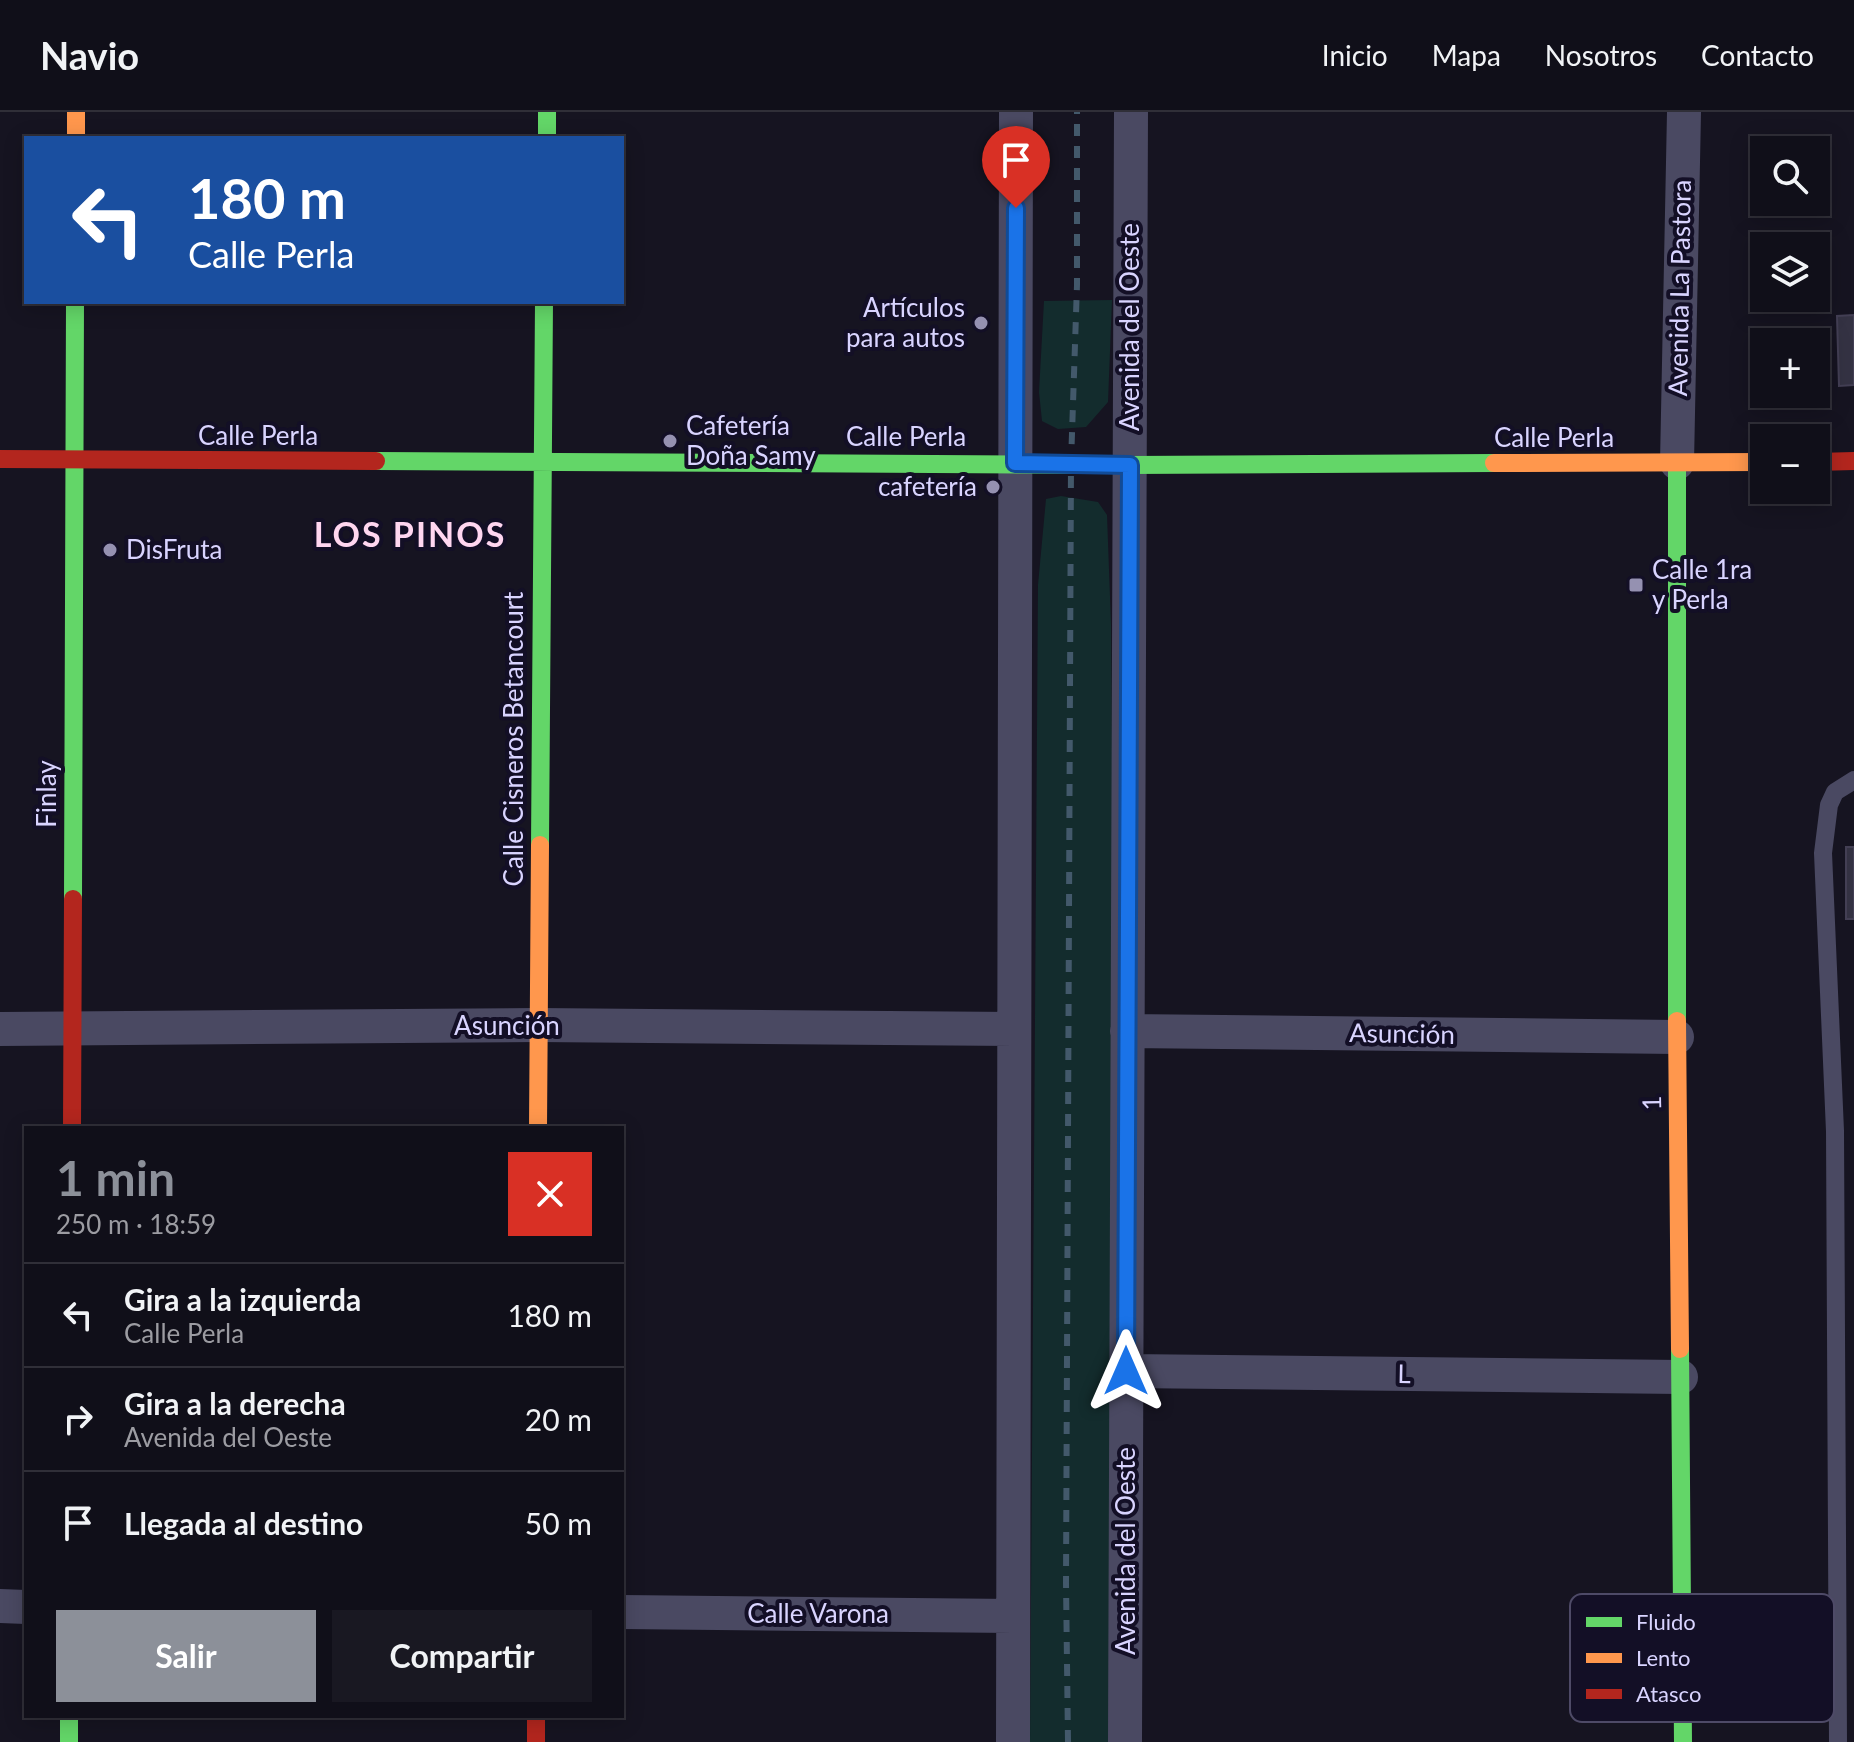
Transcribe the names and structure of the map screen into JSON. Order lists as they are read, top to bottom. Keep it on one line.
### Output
{"streets":{"street":["Avenida La Pastora","Avenida del Oeste","Calle Perla","Calle Cisneros Betancourt","Finlay","Asunción","1","L","Calle Varona"]},"crossings":[["Avenida La Pastora","Calle Perla"],["Avenida La Pastora","1"],["Avenida del Oeste","Calle Perla"],["Avenida del Oeste","Asunción"],["Avenida del Oeste","L"],["Calle Perla","Calle Cisneros Betancourt"],["Calle Perla","Finlay"],["Calle Perla","1"],["Calle Cisneros Betancourt","Asunción"],["Finlay","Asunción"],["Asunción","1"],["1","L"]],"districts":["LOS PINOS"],"places":{"other":["Artículos para autos","Cafetería Doña Samy","cafetería","DisFruta"],"transit":["Calle 1ra y Perla"]},"legend":["Fluido","Lento","Atasco"],"page":{"header":"Navio","nav":["Inicio","Mapa","Nosotros","Contacto"],"map_buttons":["+","−"],"turn":["180 m","Calle Perla"],"heading":["1 min","250 m · 18:59"],"list":[{"name":"Gira a la izquierda","note":"Calle Perla","value":"180 m"},{"name":"Gira a la derecha","note":"Avenida del Oeste","value":"20 m"},{"name":"Llegada al destino","value":"50 m"}],"buttons":["Salir","Compartir"]}}
